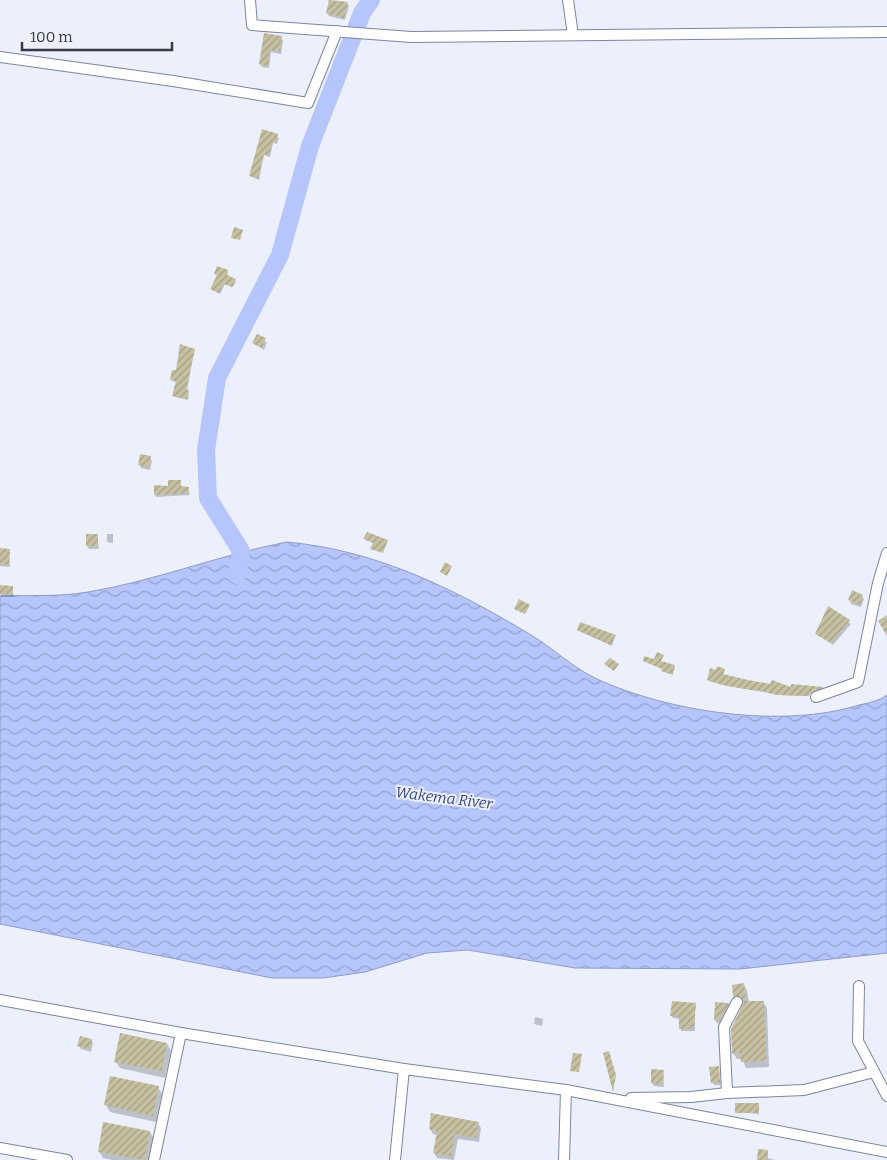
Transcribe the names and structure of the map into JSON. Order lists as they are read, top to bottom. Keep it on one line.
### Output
{"water":["Wakema River"],"scale_bar":"100 m"}
